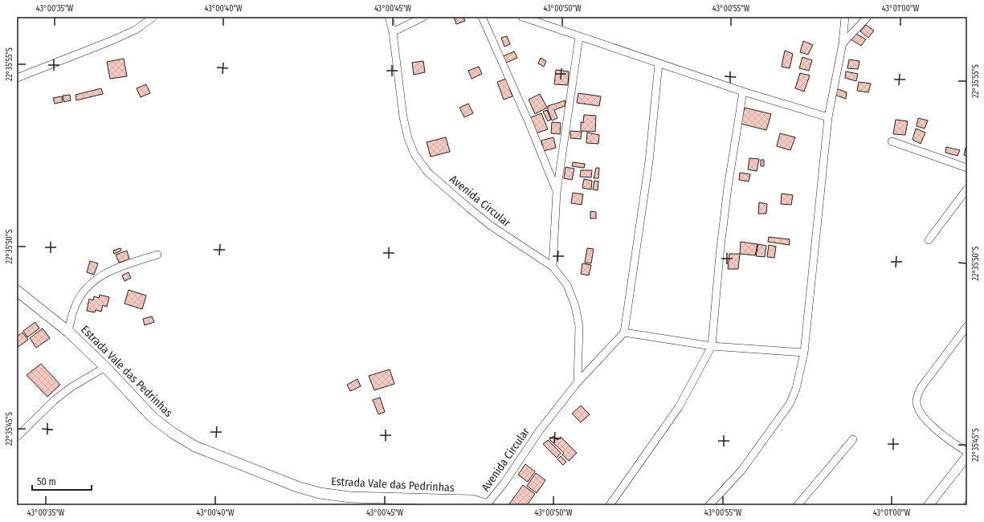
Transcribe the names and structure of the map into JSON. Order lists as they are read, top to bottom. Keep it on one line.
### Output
{"streets":{"main road":["Estrada Vale das Pedrinhas"],"street":["Avenida Circular"]},"crossings":[["Avenida Circular","Estrada Vale das Pedrinhas"]],"scale_bar":"50 m","coordinates":["43°00'35\"W","43°00'40\"W","43°00'45\"W","43°00'50\"W","43°00'55\"W","43°01'00\"W","22°35'55\"S","22°35'50\"S","22°35'45\"S"]}
